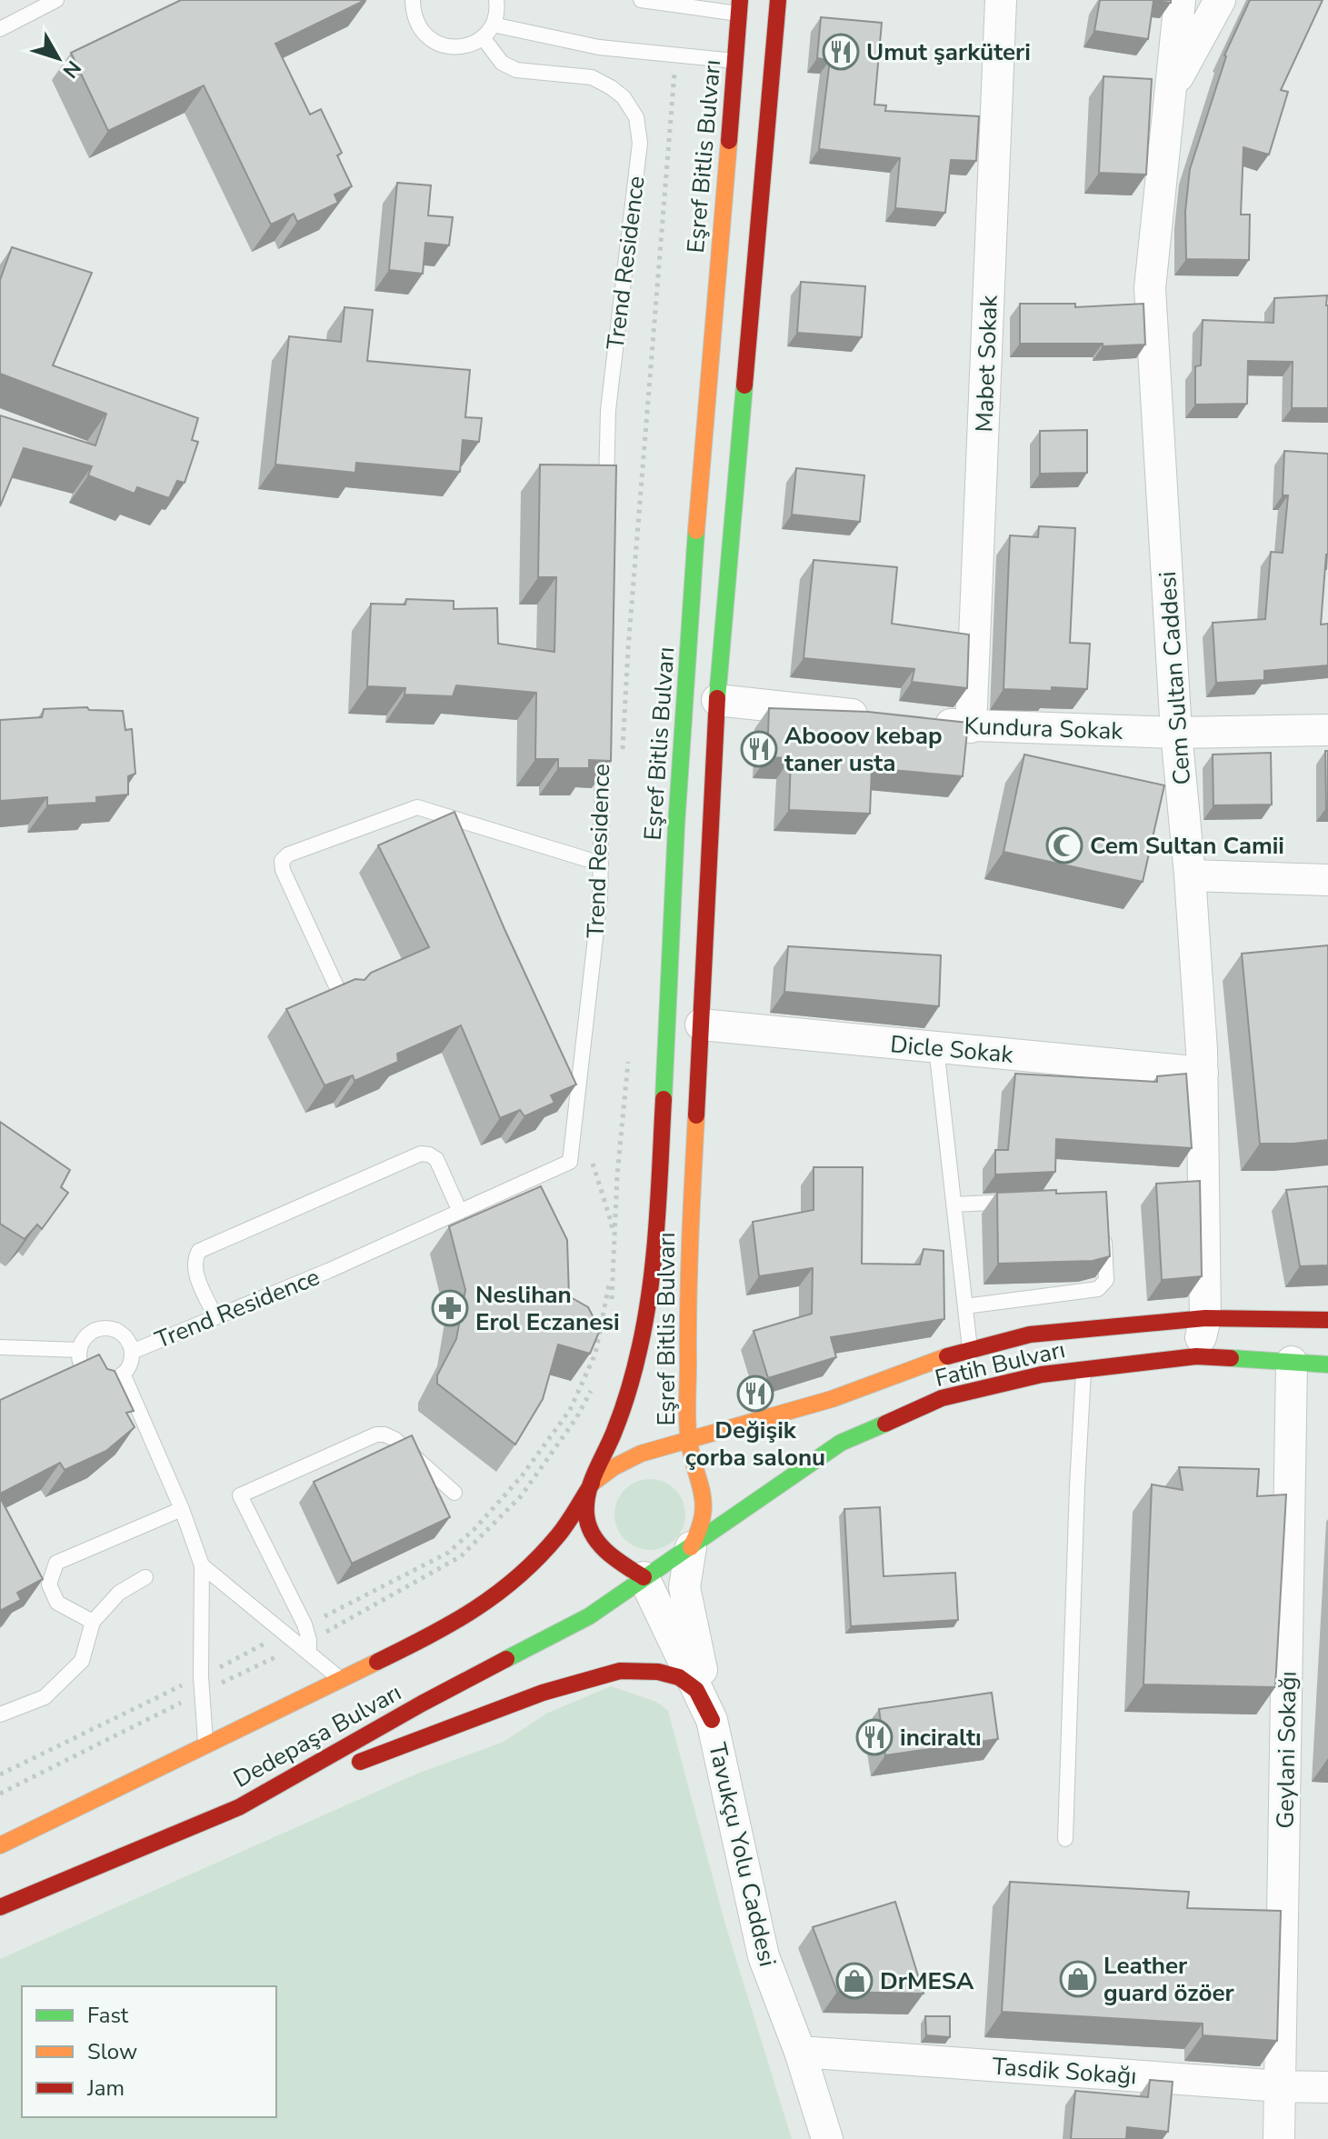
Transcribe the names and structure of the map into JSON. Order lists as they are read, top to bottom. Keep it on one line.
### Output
{"streets":{"main road":["Eşref Bitlis Bulvarı","Fatih Bulvarı","Dedepaşa Bulvarı"],"street":["Mabet Sokak","Cem Sultan Caddesi","Kundura Sokak","Dicle Sokak","Geylani Sokağı","Tavukçu Yolu Caddesi","Tasdik Sokağı"],"lane":["Trend Residence"]},"crossings":[["Eşref Bitlis Bulvarı","Dicle Sokak"],["Eşref Bitlis Bulvarı","Fatih Bulvarı"],["Eşref Bitlis Bulvarı","Dedepaşa Bulvarı"],["Eşref Bitlis Bulvarı","Tavukçu Yolu Caddesi"],["Mabet Sokak","Kundura Sokak"],["Cem Sultan Caddesi","Kundura Sokak"],["Cem Sultan Caddesi","Dicle Sokak"],["Cem Sultan Caddesi","Fatih Bulvarı"],["Fatih Bulvarı","Dedepaşa Bulvarı"],["Fatih Bulvarı","Geylani Sokağı"],["Fatih Bulvarı","Tavukçu Yolu Caddesi"],["Dedepaşa Bulvarı","Tavukçu Yolu Caddesi"],["Geylani Sokağı","Tasdik Sokağı"],["Tavukçu Yolu Caddesi","Tasdik Sokağı"]],"places":{"restaurant":["Umut şarküteri","Abooov kebap taner usta","Değişik çorba salonu","inciraltı"],"mosque":["Cem Sultan Camii"],"pharmacy":["Neslihan Erol Eczanesi"],"shop":["Leather guard özöer","DrMESA"]},"legend":["Fast","Slow","Jam"],"north":"bottom right"}
